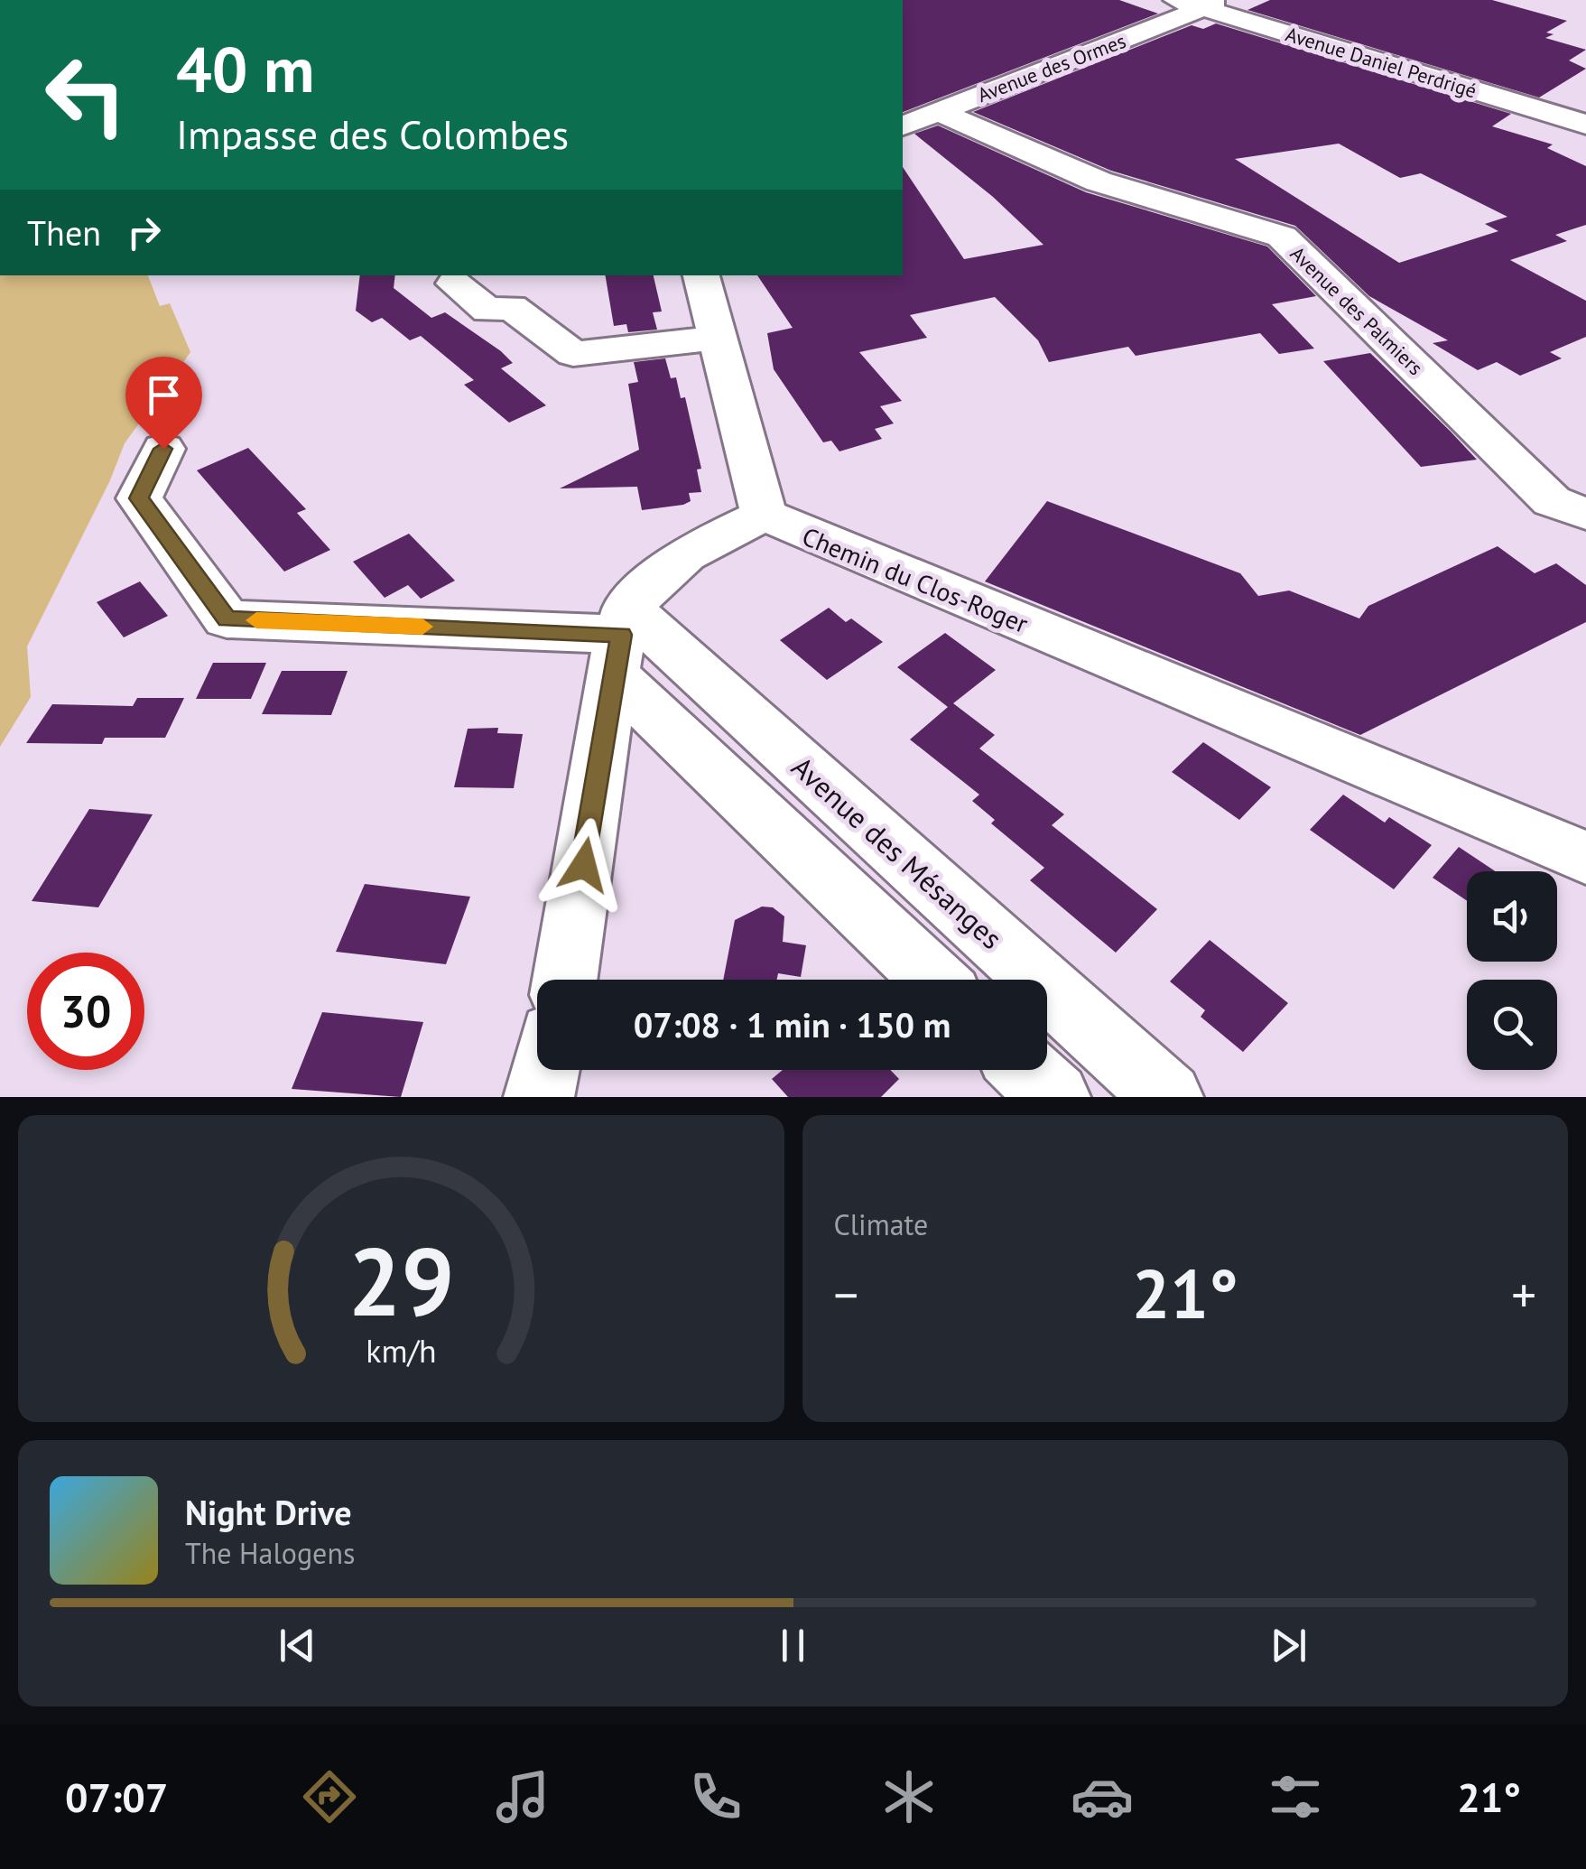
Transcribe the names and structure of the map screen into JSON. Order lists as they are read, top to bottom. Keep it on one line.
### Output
{"streets":{"street":["Avenue Daniel Perdrigé","Avenue des Ormes","Avenue des Palmiers","Chemin du Clos-Roger","Avenue des Mésanges"]},"crossings":[["Avenue Daniel Perdrigé","Avenue des Ormes"],["Avenue des Ormes","Avenue des Palmiers"]],"page":{"turn":["40 m","Impasse des Colombes"],"then":"Then","limit":"30","trip":"07:08 · 1 min · 150 m","tile":"Climate","heat":["−","21°","+"],"song":["Night Drive","The Halogens"],"tabs":["07:07","21°"],"gauge":["29","km/h"]}}
